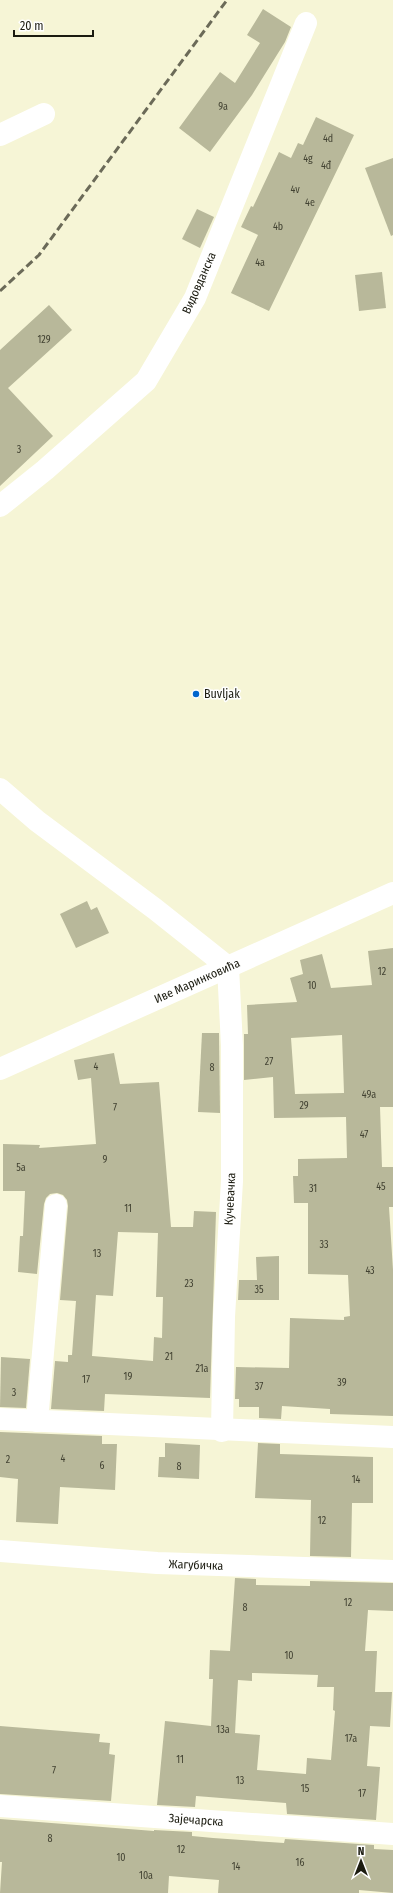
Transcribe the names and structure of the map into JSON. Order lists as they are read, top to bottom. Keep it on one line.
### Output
{"streets":{"street":["Видовданска","Иве Маринковића","Кучевачка","Жагубичка","Зајечарска"]},"crossings":[["Иве Маринковића","Кучевачка"]],"places":["Buvljak"],"house_numbers":["9a","4d","4g","4đ","4v","4e","4b","4a","129","3","12","10","27","4","8","49a","29","7","47","9","5a","45","31","11","33","13","43","23","35","21","21a","19","17","39","37","3","4","2","6","8","14","12","12","8","10","13a","17a","11","7","13","15","17","8","12","10","16","14","10a"],"scale_bar":"20 m","north":"top"}
